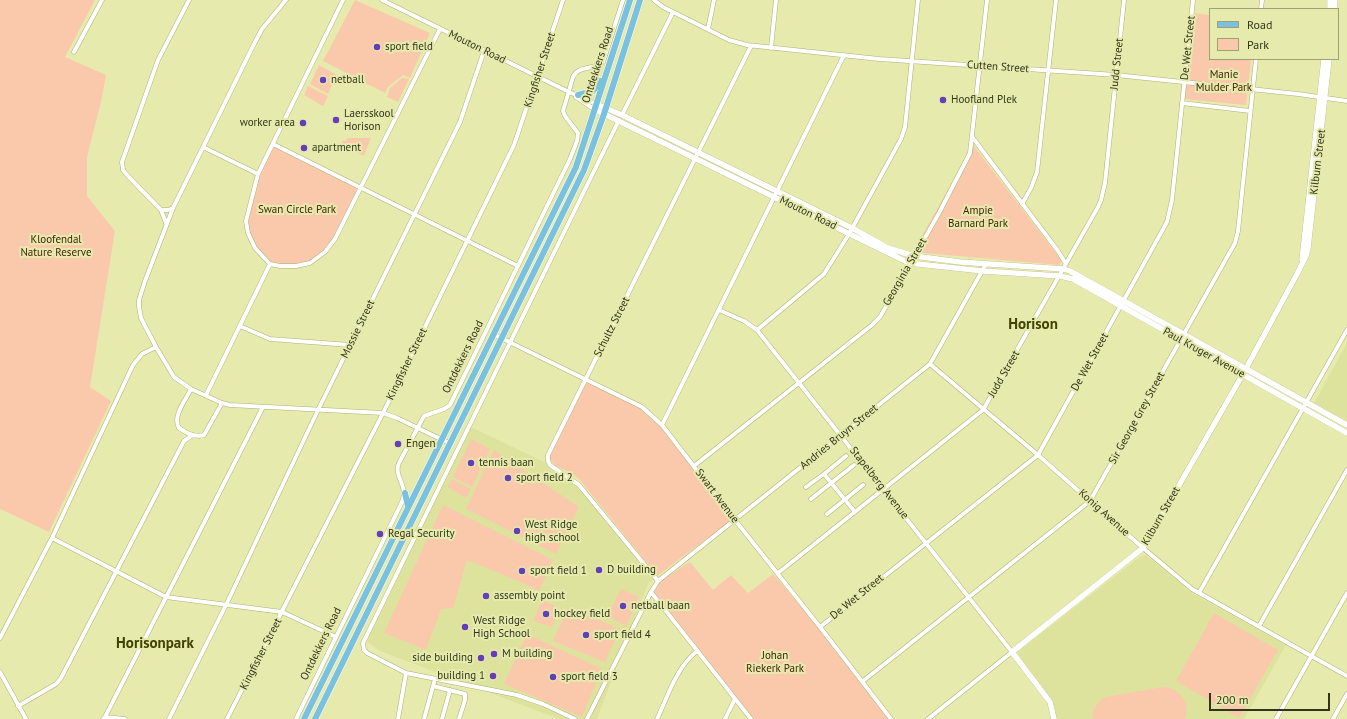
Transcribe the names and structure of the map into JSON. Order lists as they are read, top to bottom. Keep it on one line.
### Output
{"streets":{"main road":["Mouton Road","Ontdekkers Road","Kilburn Street","Paul Kruger Avenue"],"street":["De Wet Street","Judd Street","Cutten Street","Kingfisher Street","Georginia Street","Schultz Street","Mossie Street","Sir George Grey Street","Andries Bruyn Street","Stapelberg Avenue","Swart Avenue","Konig Avenue"]},"crossings":[["Mouton Road","Judd Street"],["Mouton Road","Ontdekkers Road"],["Mouton Road","Kingfisher Street"],["Mouton Road","Georginia Street"],["Mouton Road","Schultz Street"],["Mouton Road","Mossie Street"],["Mouton Road","Paul Kruger Avenue"],["Mouton Road","Andries Bruyn Street"],["De Wet Street","Cutten Street"],["De Wet Street","Paul Kruger Avenue"],["De Wet Street","Stapelberg Avenue"],["De Wet Street","Swart Avenue"],["De Wet Street","Konig Avenue"],["Judd Street","Cutten Street"],["Judd Street","Paul Kruger Avenue"],["Judd Street","Stapelberg Avenue"],["Judd Street","Swart Avenue"],["Judd Street","Konig Avenue"],["Ontdekkers Road","Swart Avenue"],["Cutten Street","Kilburn Street"],["Cutten Street","Georginia Street"],["Cutten Street","Schultz Street"],["Cutten Street","Sir George Grey Street"],["Kilburn Street","Paul Kruger Avenue"],["Kilburn Street","Stapelberg Avenue"],["Kilburn Street","Konig Avenue"],["Georginia Street","Stapelberg Avenue"],["Georginia Street","Swart Avenue"],["Schultz Street","Andries Bruyn Street"],["Schultz Street","Swart Avenue"],["Paul Kruger Avenue","Sir George Grey Street"],["Sir George Grey Street","Stapelberg Avenue"],["Sir George Grey Street","Swart Avenue"],["Sir George Grey Street","Konig Avenue"],["Andries Bruyn Street","Stapelberg Avenue"],["Andries Bruyn Street","Swart Avenue"],["Andries Bruyn Street","Konig Avenue"]],"districts":["Horison","Horisonpark"],"parks":["Manie Mulder Park","Swan Circle Park","Ampie Barnard Park","Kloofendal Nature Reserve","Johan Riekerk Park"],"places":["sport field","netball","Hoofland Plek","Laersskool Horison","worker area","apartment","Engen","tennis baan","sport field 2","West Ridge high school","Regal Security","D building","sport field 1","assembly point","netball baan","hockey field","West Ridge High School","sport field 4","M building","side building","building 1","sport field 3"],"legend":["Road","Park"],"scale_bar":"200 m"}
